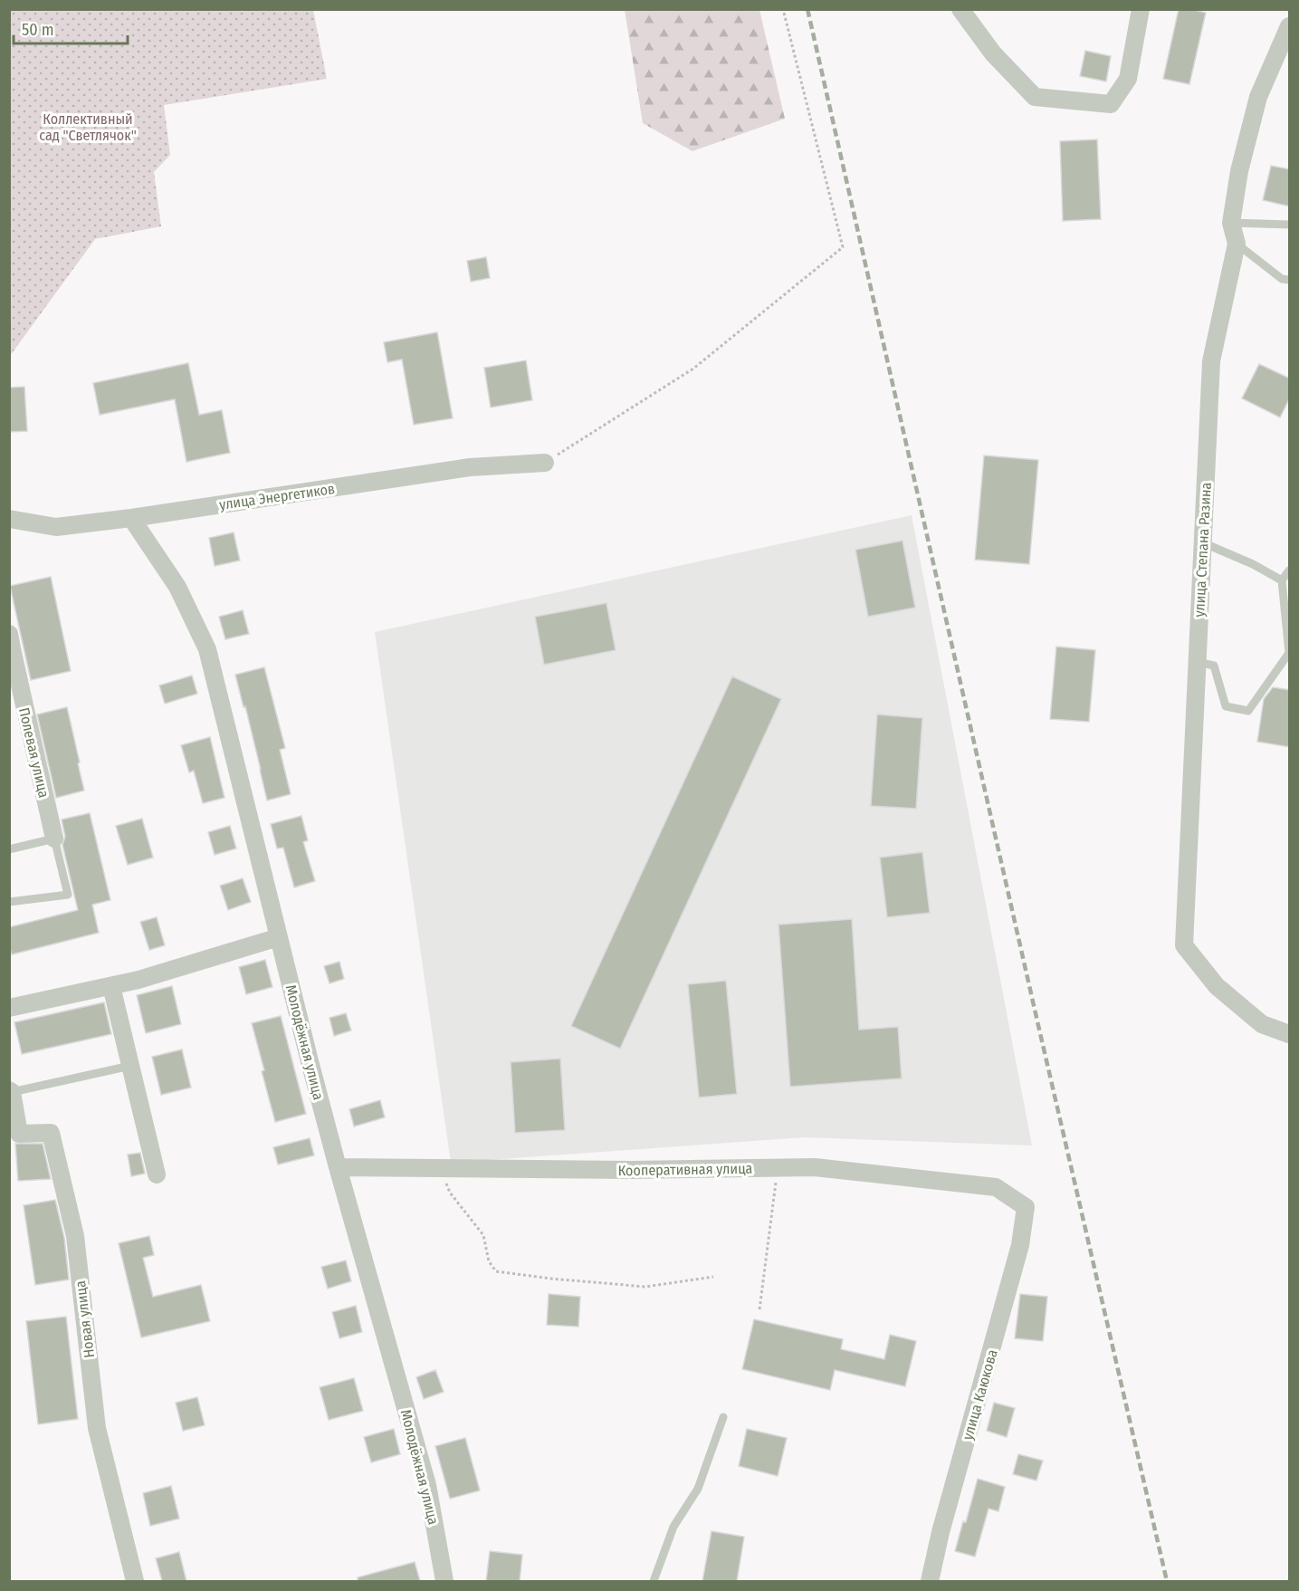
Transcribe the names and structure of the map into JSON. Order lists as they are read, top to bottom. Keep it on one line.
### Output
{"streets":{"street":["улица Энергетиков","улица Степана Разина","Полевая улица","Молодёжная улица","Кооперативная улица","Новая улица","улица Каюкова"]},"crossings":[["улица Энергетиков","Молодёжная улица"],["Молодёжная улица","Кооперативная улица"],["Кооперативная улица","улица Каюкова"]],"parks":["Коллективный сад \"Светлячок\""],"scale_bar":"50 m"}
